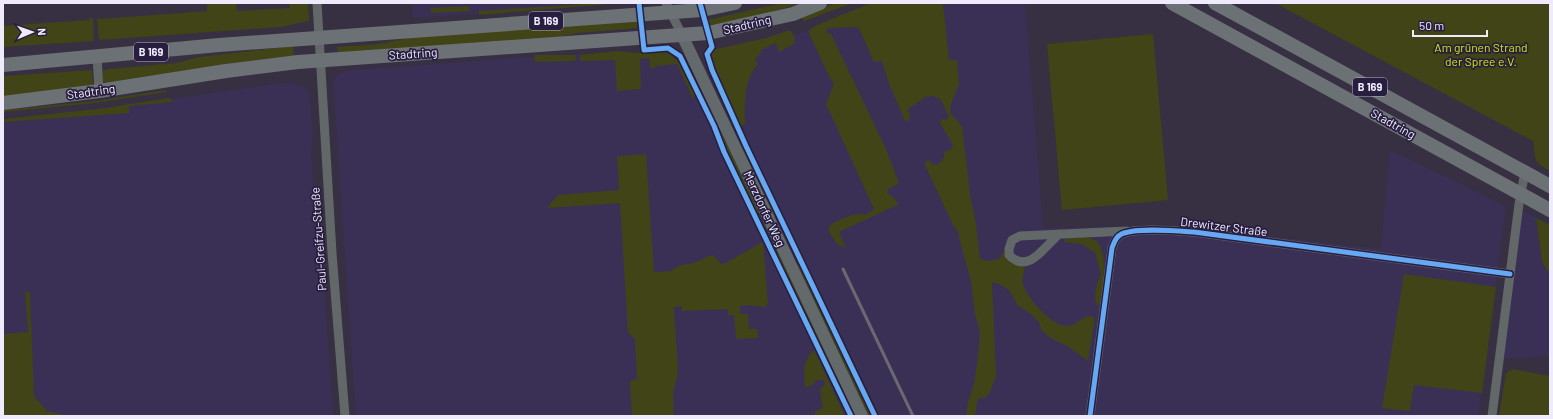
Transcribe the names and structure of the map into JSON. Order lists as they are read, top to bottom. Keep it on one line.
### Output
{"streets":{"main road":["B 169","Stadtring"],"street":["Merzdorfer Weg","Drewitzer Straße","Paul-Greifzu-Straße"]},"crossings":[["Stadtring","Merzdorfer Weg"],["Stadtring","Paul-Greifzu-Straße"]],"parks":["Am grünen Strand der Spree e.V."],"scale_bar":"50 m","north":"right"}
